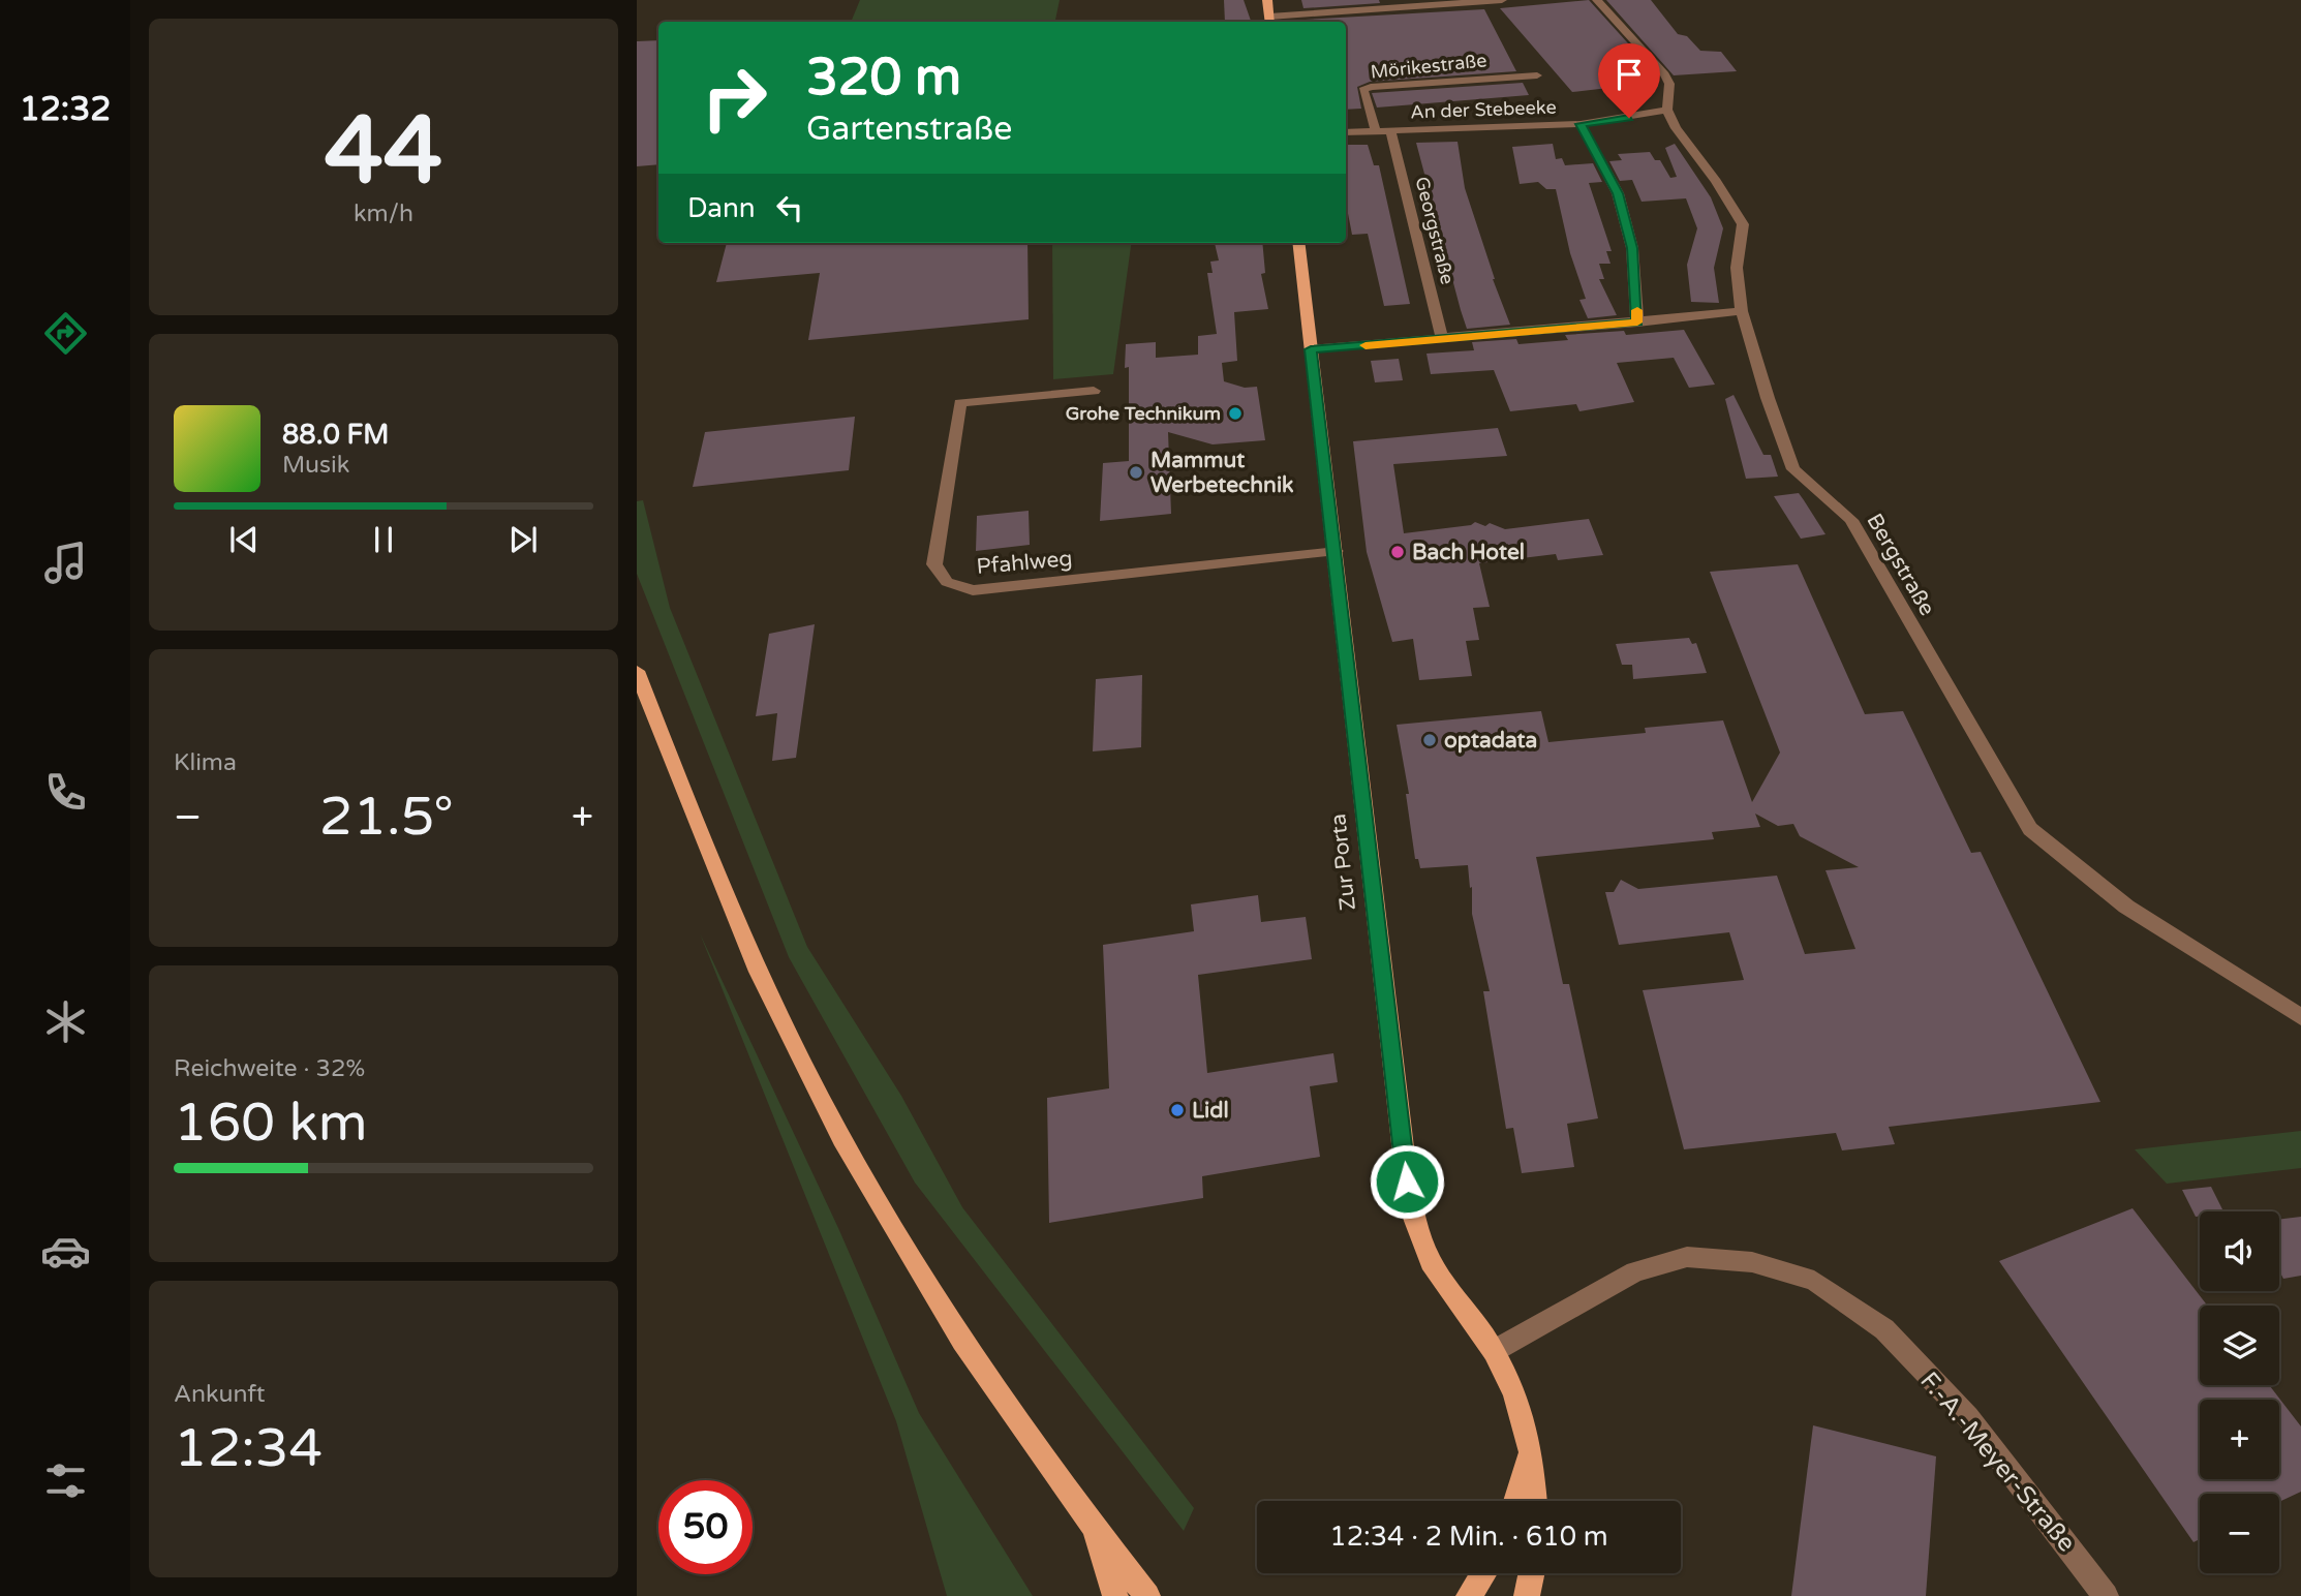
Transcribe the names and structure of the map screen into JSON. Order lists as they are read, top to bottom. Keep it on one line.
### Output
{"streets":{"main road":["Zur Porta"],"street":["Mörikestraße","An der Stebeeke","Georgstraße","Pfahlweg","Bergstraße","F.-A.-Meyer-Straße"]},"crossings":[["Mörikestraße","An der Stebeeke"],["An der Stebeeke","Georgstraße"],["An der Stebeeke","Bergstraße"],["Pfahlweg","Zur Porta"],["Zur Porta","F.-A.-Meyer-Straße"]],"places":["Grohe Technikum","Mammut Werbetechnik","Bach Hotel","optadata","Lidl"],"page":{"tabs":"12:32","tile":[["44","km/h"],"Klima",["Reichweite · 32%","160 km"],["Ankunft","12:34"]],"turn":["320 m","Gartenstraße"],"then":"Dann","song":["88.0 FM","Musik"],"heat":["−","21.5°","+"],"map_buttons":["+","−"],"limit":"50","trip":"12:34 · 2 Min. · 610 m"}}
